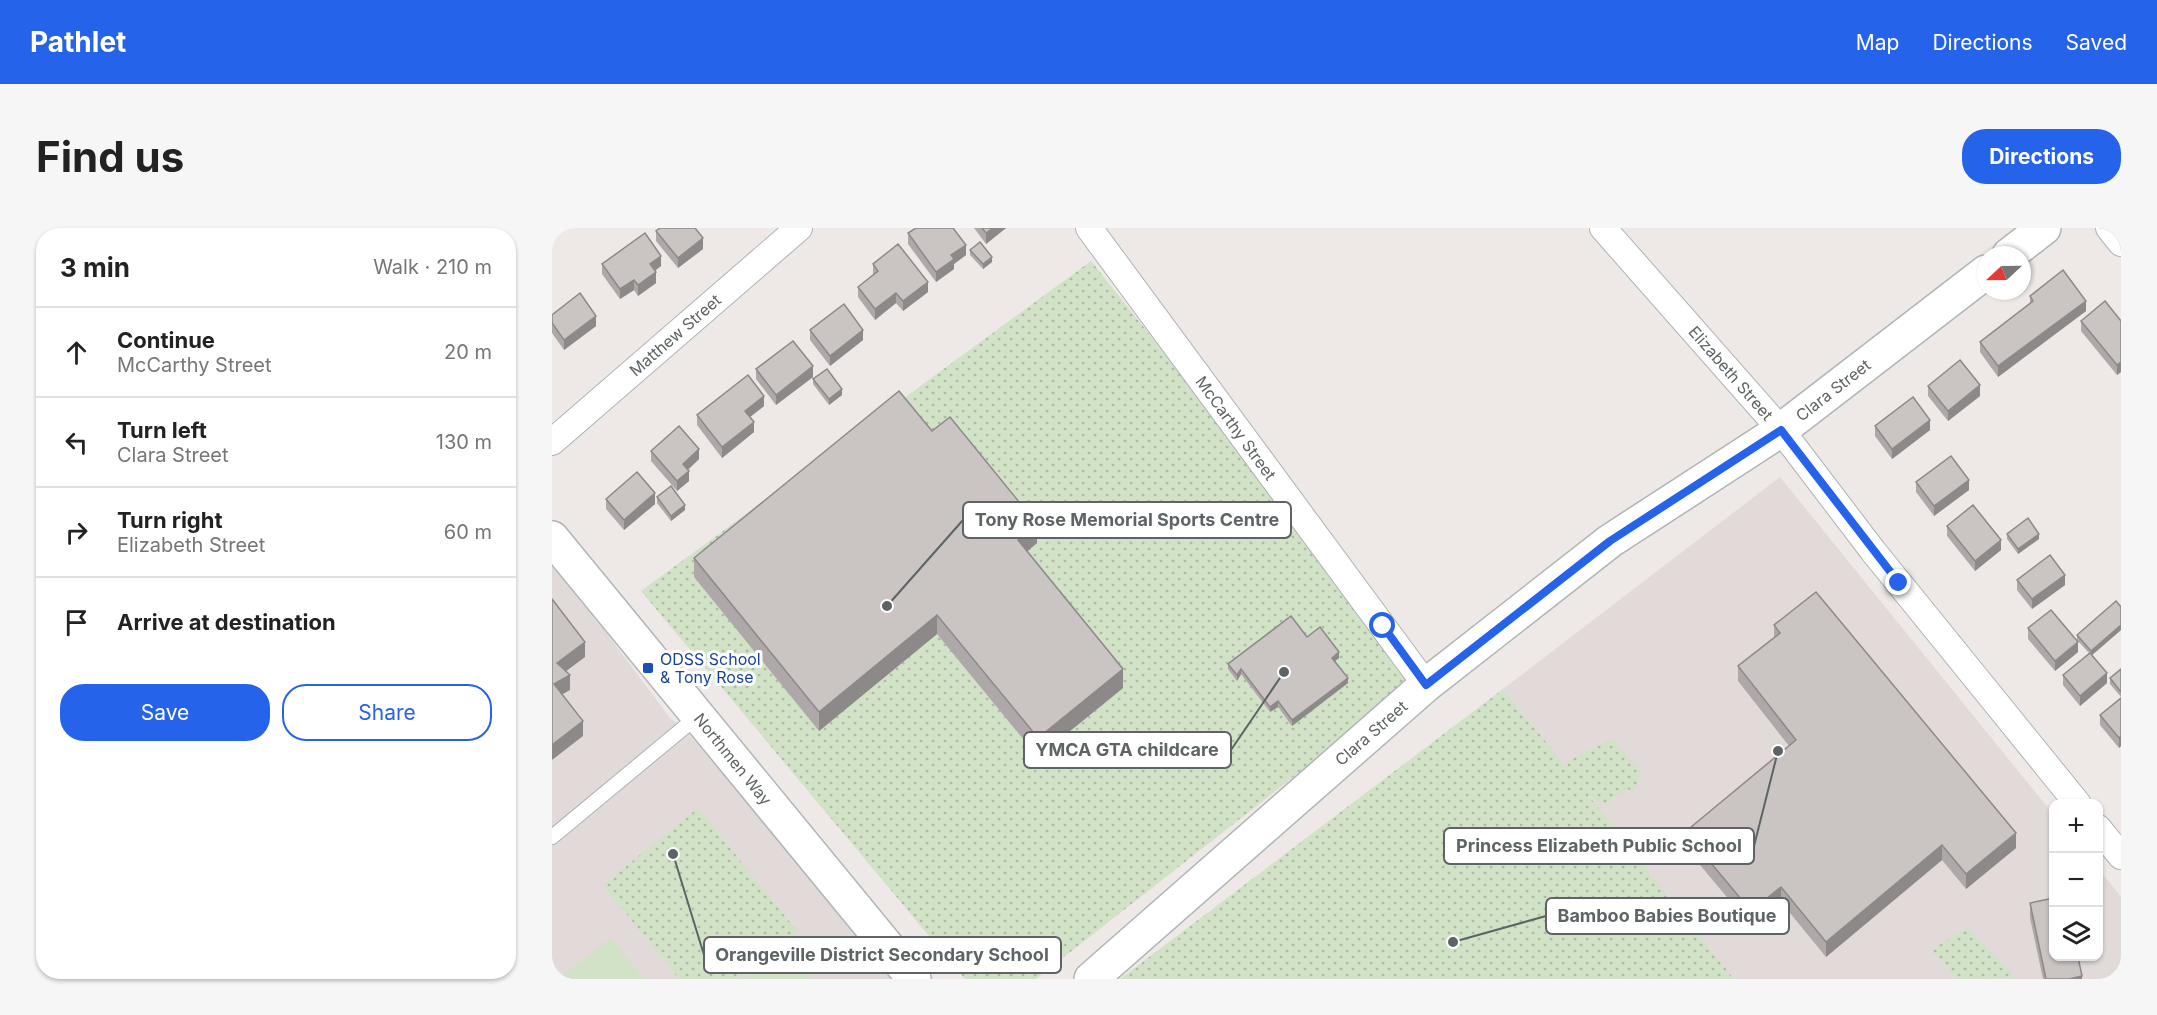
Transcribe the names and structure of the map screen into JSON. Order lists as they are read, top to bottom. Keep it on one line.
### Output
{"streets":{"street":["Matthew Street","Elizabeth Street","Clara Street","McCarthy Street","Northmen Way"]},"crossings":[["Elizabeth Street","Clara Street"],["Clara Street","McCarthy Street"]],"places":{"other":["Tony Rose Memorial Sports Centre","YMCA GTA childcare","Princess Elizabeth Public School","Orangeville District Secondary School","Bamboo Babies Boutique"],"transit":["ODSS School & Tony Rose"]},"north":"left","page":{"header":"Pathlet","nav":["Map","Directions","Saved"],"buttons":["Directions",["Save","Share"]],"title":"Find us","heading":["3 min","Walk · 210 m"],"list":[["Continue","McCarthy Street","20 m"],["Turn left","Clara Street","130 m"],["Turn right","Elizabeth Street","60 m"],"Arrive at destination"],"map_buttons":["+","−"]}}
